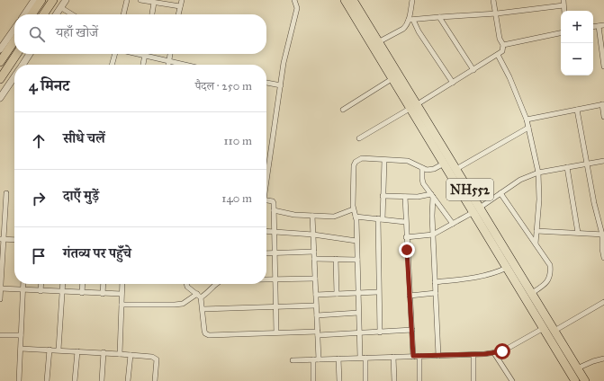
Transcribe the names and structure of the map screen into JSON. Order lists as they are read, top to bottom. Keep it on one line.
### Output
{"streets":{"highway":["NH552"]},"page":{"map_buttons":["+","−"],"search":"यहाँ खोजें","heading":["4 मिनट","पैदल · 250 m"],"list":[["सीधे चलें","110 m"],["दाएँ मुड़ें","140 m"],"गंतव्य पर पहुँचे"]}}
